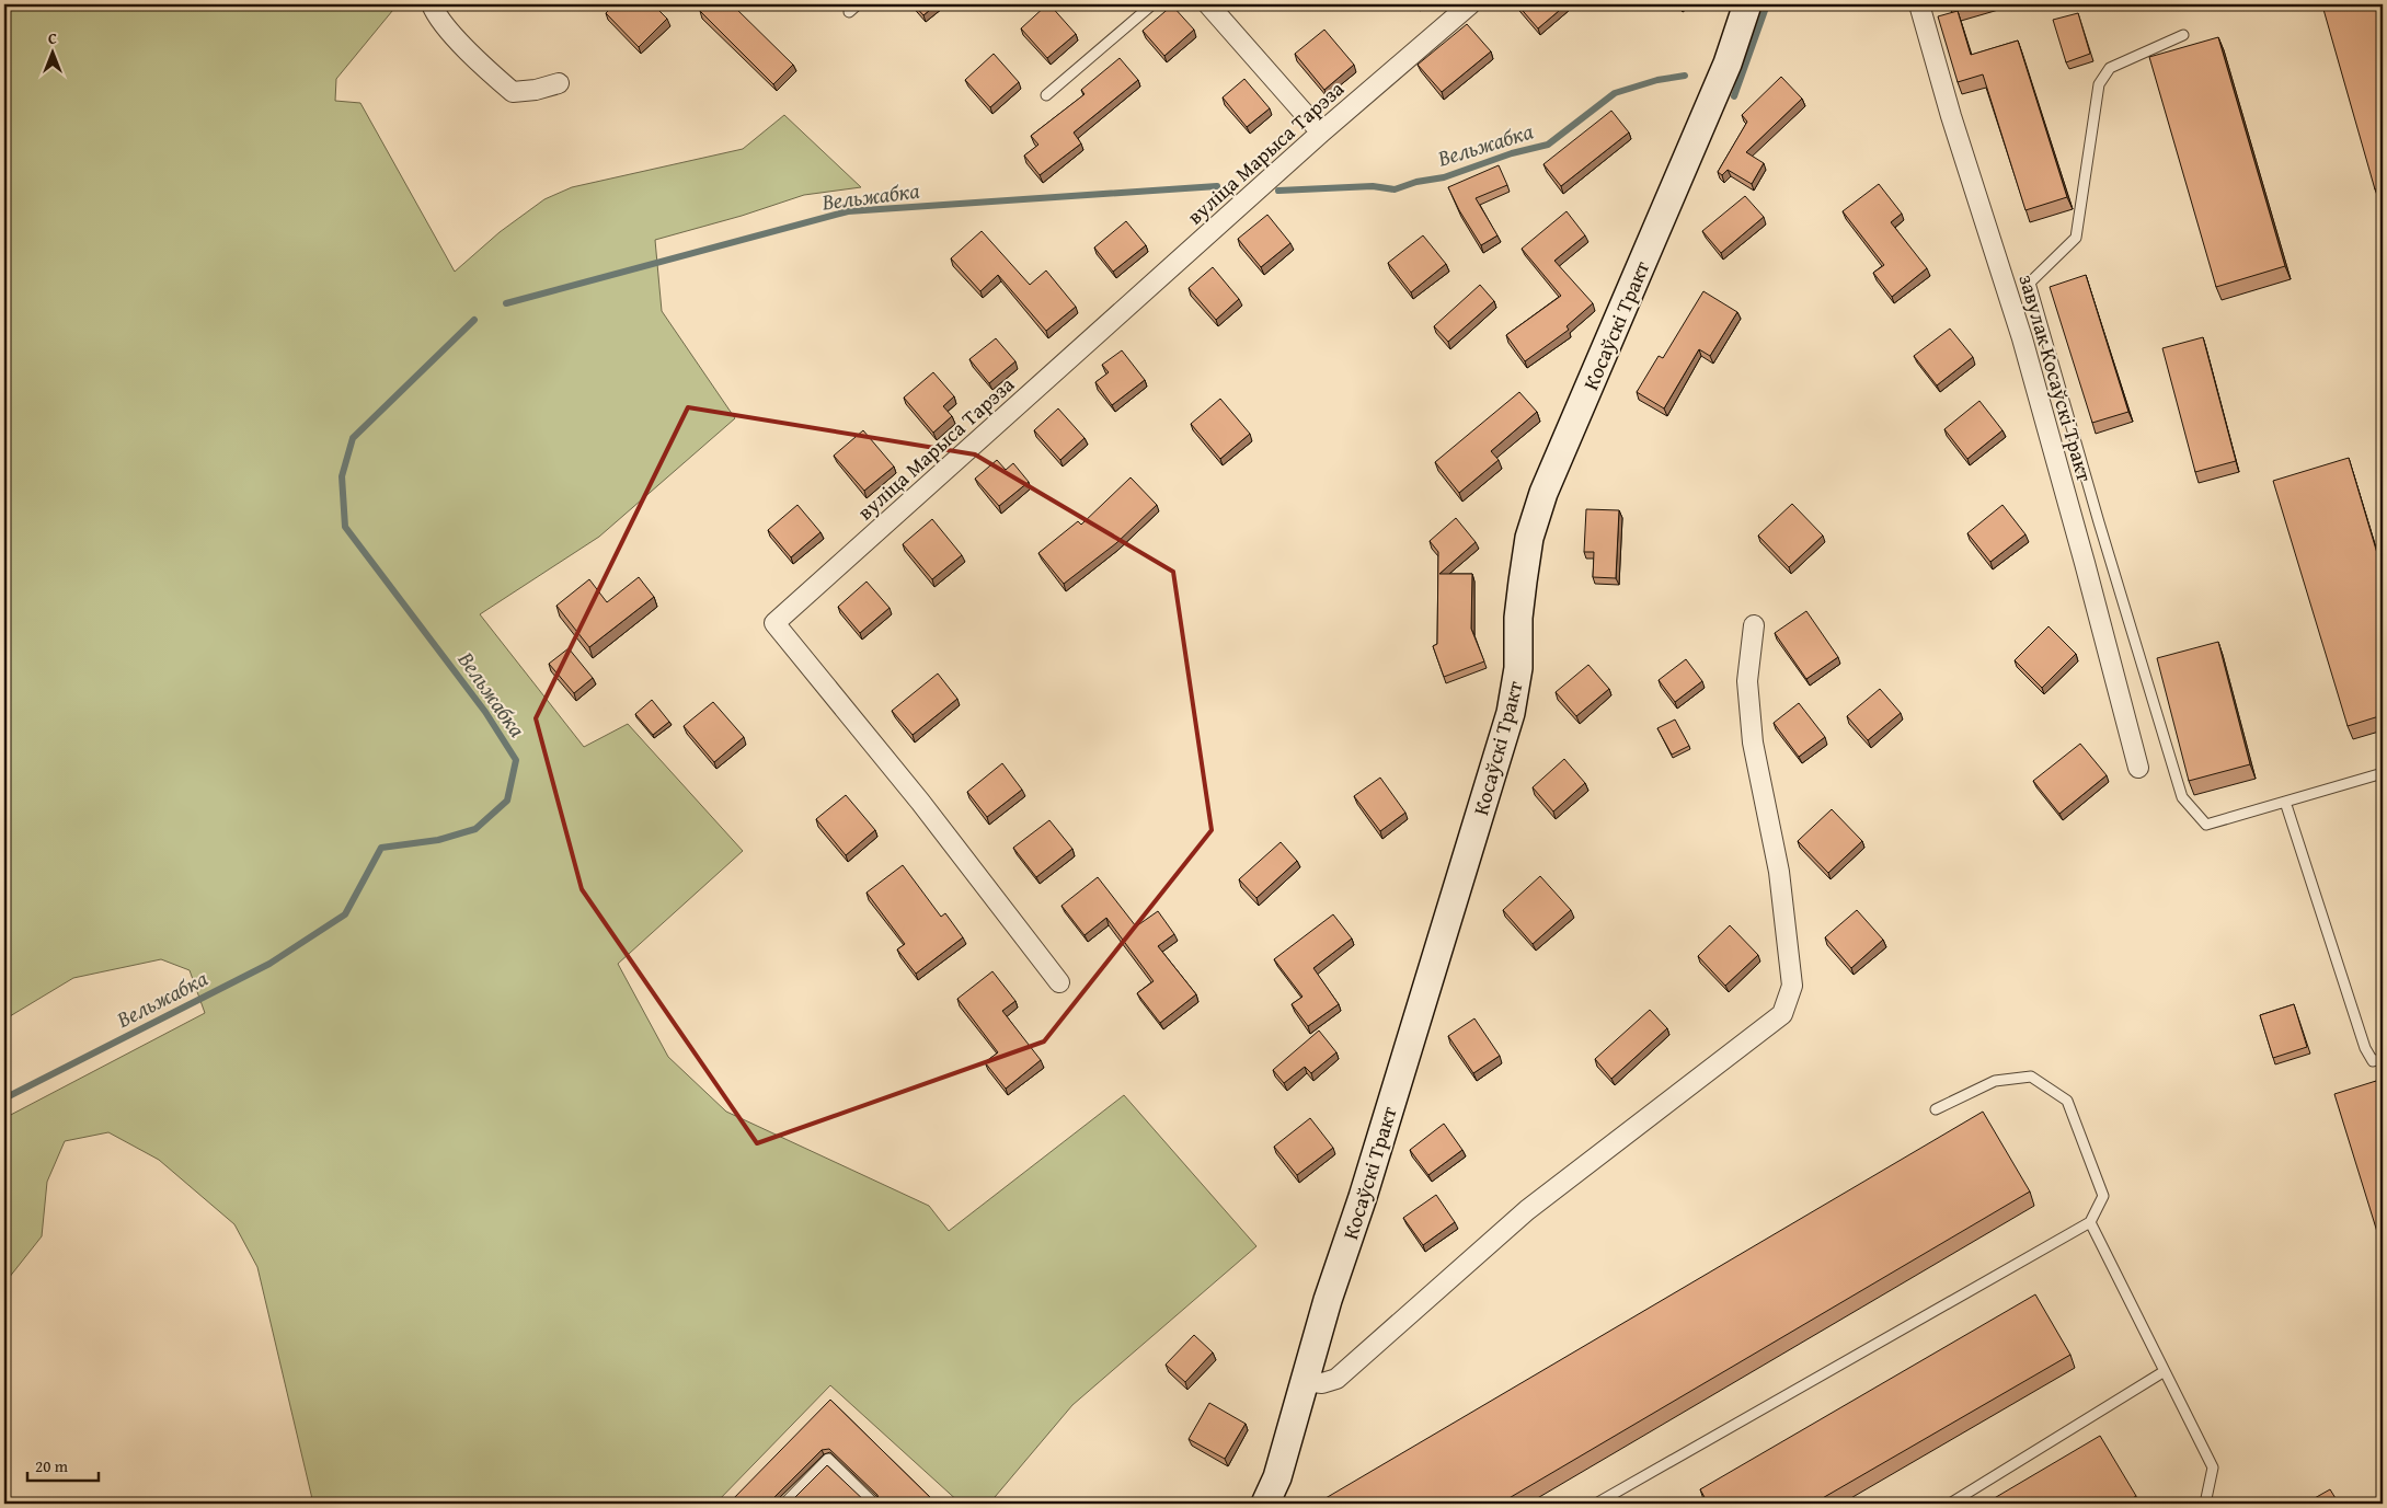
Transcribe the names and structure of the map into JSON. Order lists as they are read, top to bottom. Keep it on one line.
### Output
{"streets":{"main road":["Косаўскі Тракт"],"street":["вуліца Марыса Тарэза","завулак Косаўскі Тракт"]},"water":["Вельжабка"],"scale_bar":"20 m","north":"top"}
